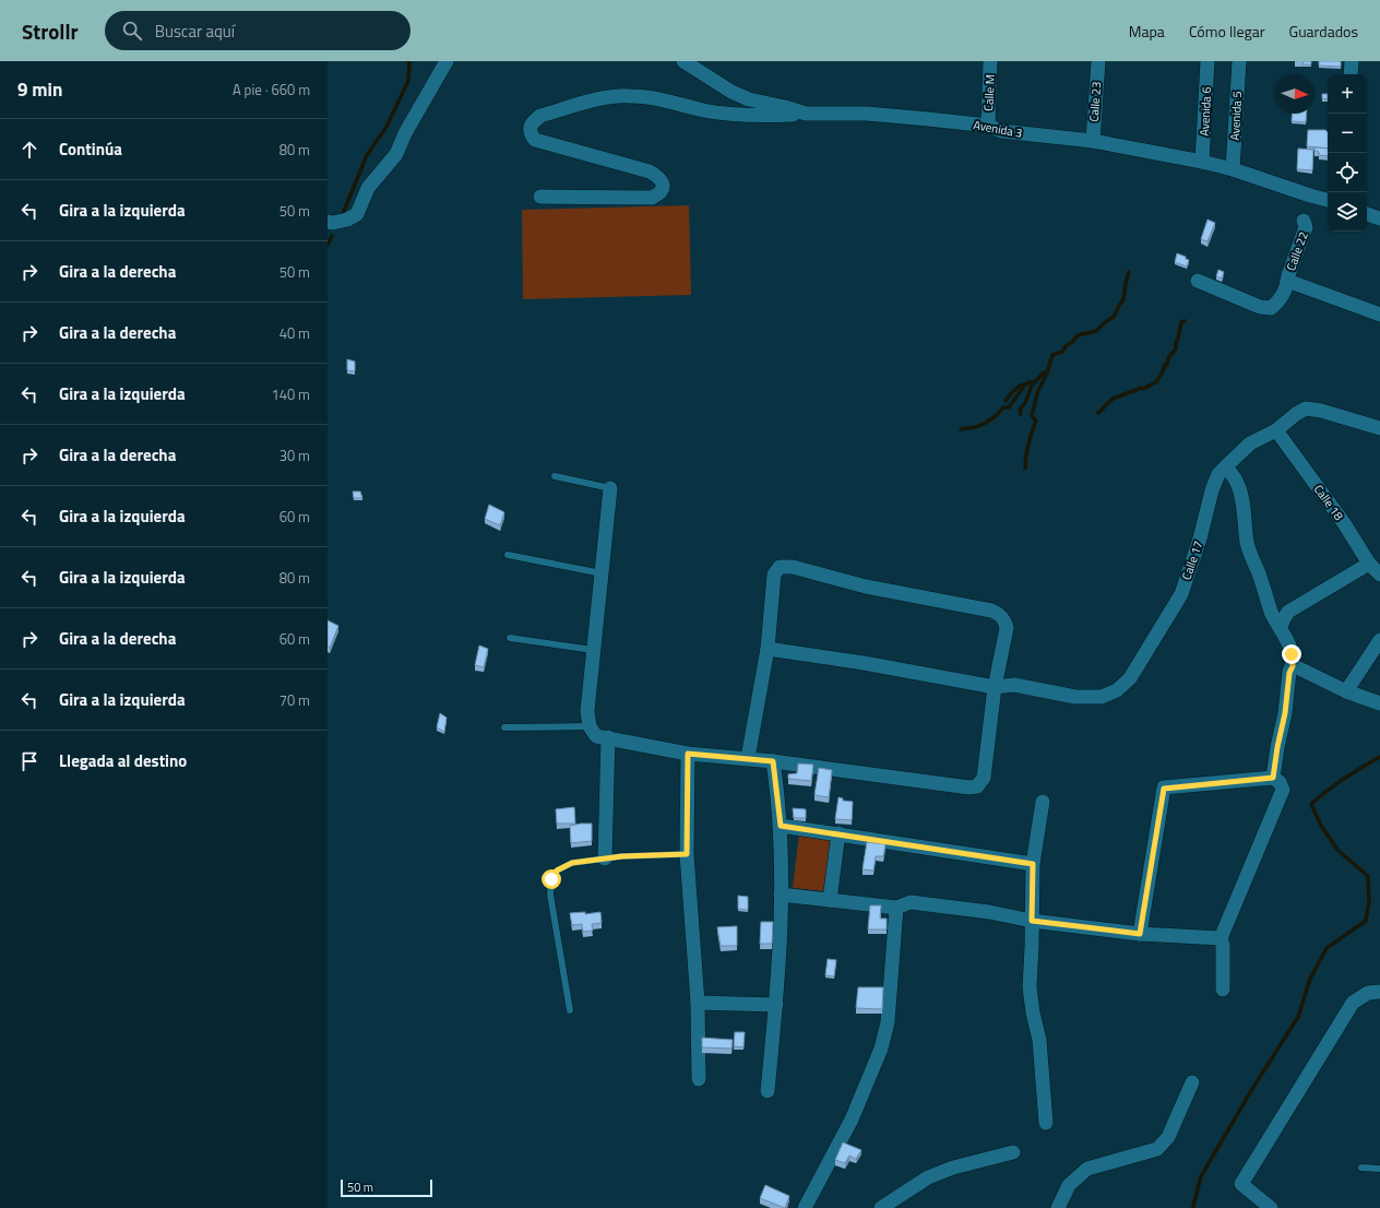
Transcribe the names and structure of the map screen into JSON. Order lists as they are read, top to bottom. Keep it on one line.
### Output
{"streets":{"street":["Calle M","Calle 23","Avenida 6","Avenida 5","Avenida 3","Calle 22","Calle 18","Calle 17"]},"crossings":[["Calle M","Avenida 3"],["Calle 23","Avenida 3"],["Avenida 6","Avenida 3"],["Avenida 5","Avenida 3"],["Calle 18","Calle 17"]],"scale_bar":"50 m","north":"right","page":{"header":"Strollr","search":"Buscar aquí","nav":["Mapa","Cómo llegar","Guardados"],"heading":["9 min","A pie · 660 m"],"map_buttons":["+","−"],"list":[["Continúa","80 m"],["Gira a la izquierda","50 m"],["Gira a la derecha","50 m"],["Gira a la derecha","40 m"],["Gira a la izquierda","140 m"],["Gira a la derecha","30 m"],["Gira a la izquierda","60 m"],["Gira a la izquierda","80 m"],["Gira a la derecha","60 m"],["Gira a la izquierda","70 m"],"Llegada al destino"],"scale":"50 m"}}
